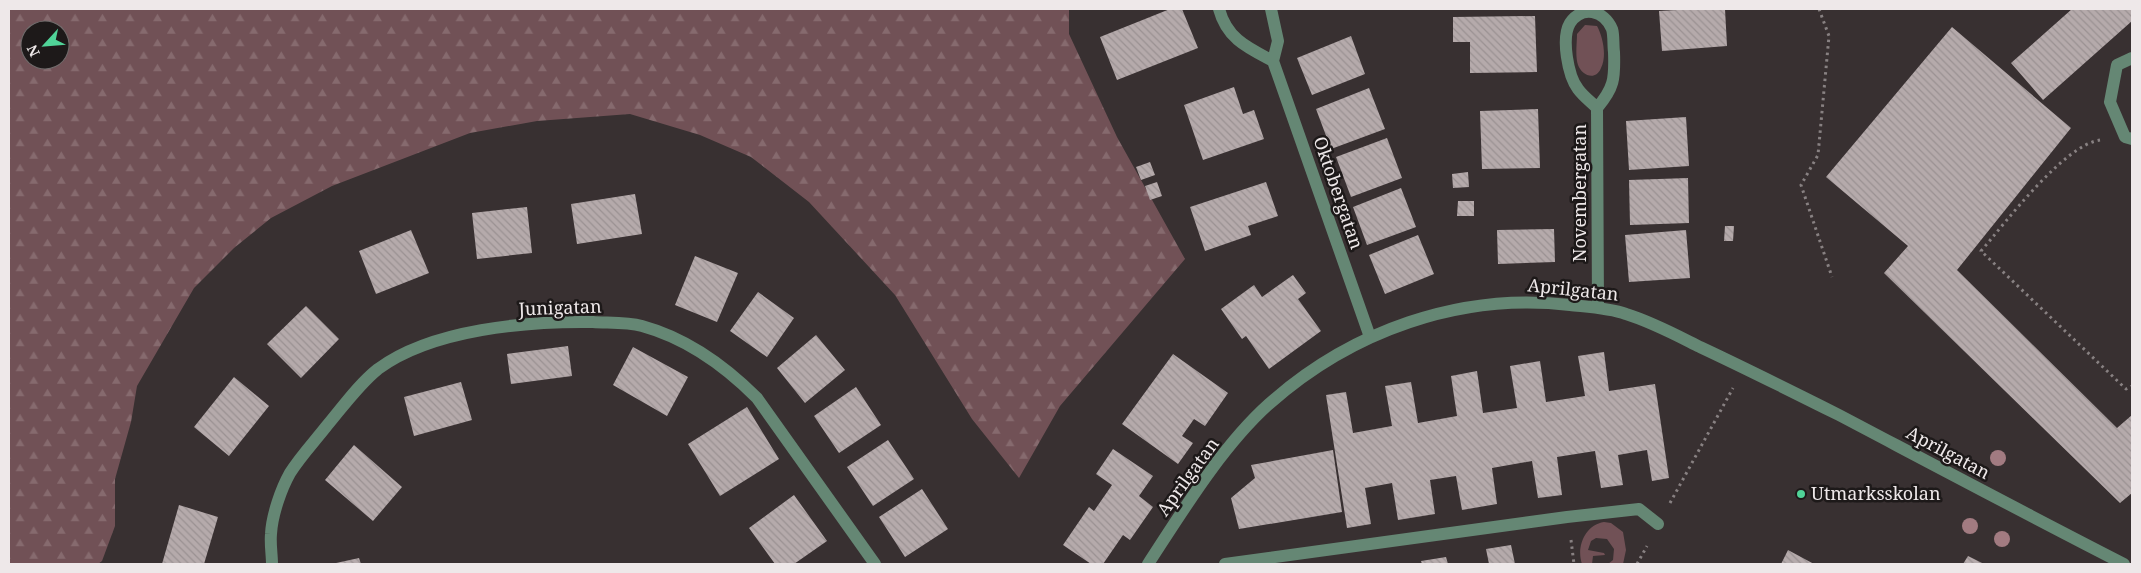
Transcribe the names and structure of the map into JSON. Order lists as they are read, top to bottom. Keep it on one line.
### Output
{"streets":{"street":["Oktobergatan","Novembergatan","Aprilgatan","Junigatan"]},"crossings":[["Oktobergatan","Aprilgatan"],["Novembergatan","Aprilgatan"]],"places":["Utmarksskolan"],"north":"bottom left"}
